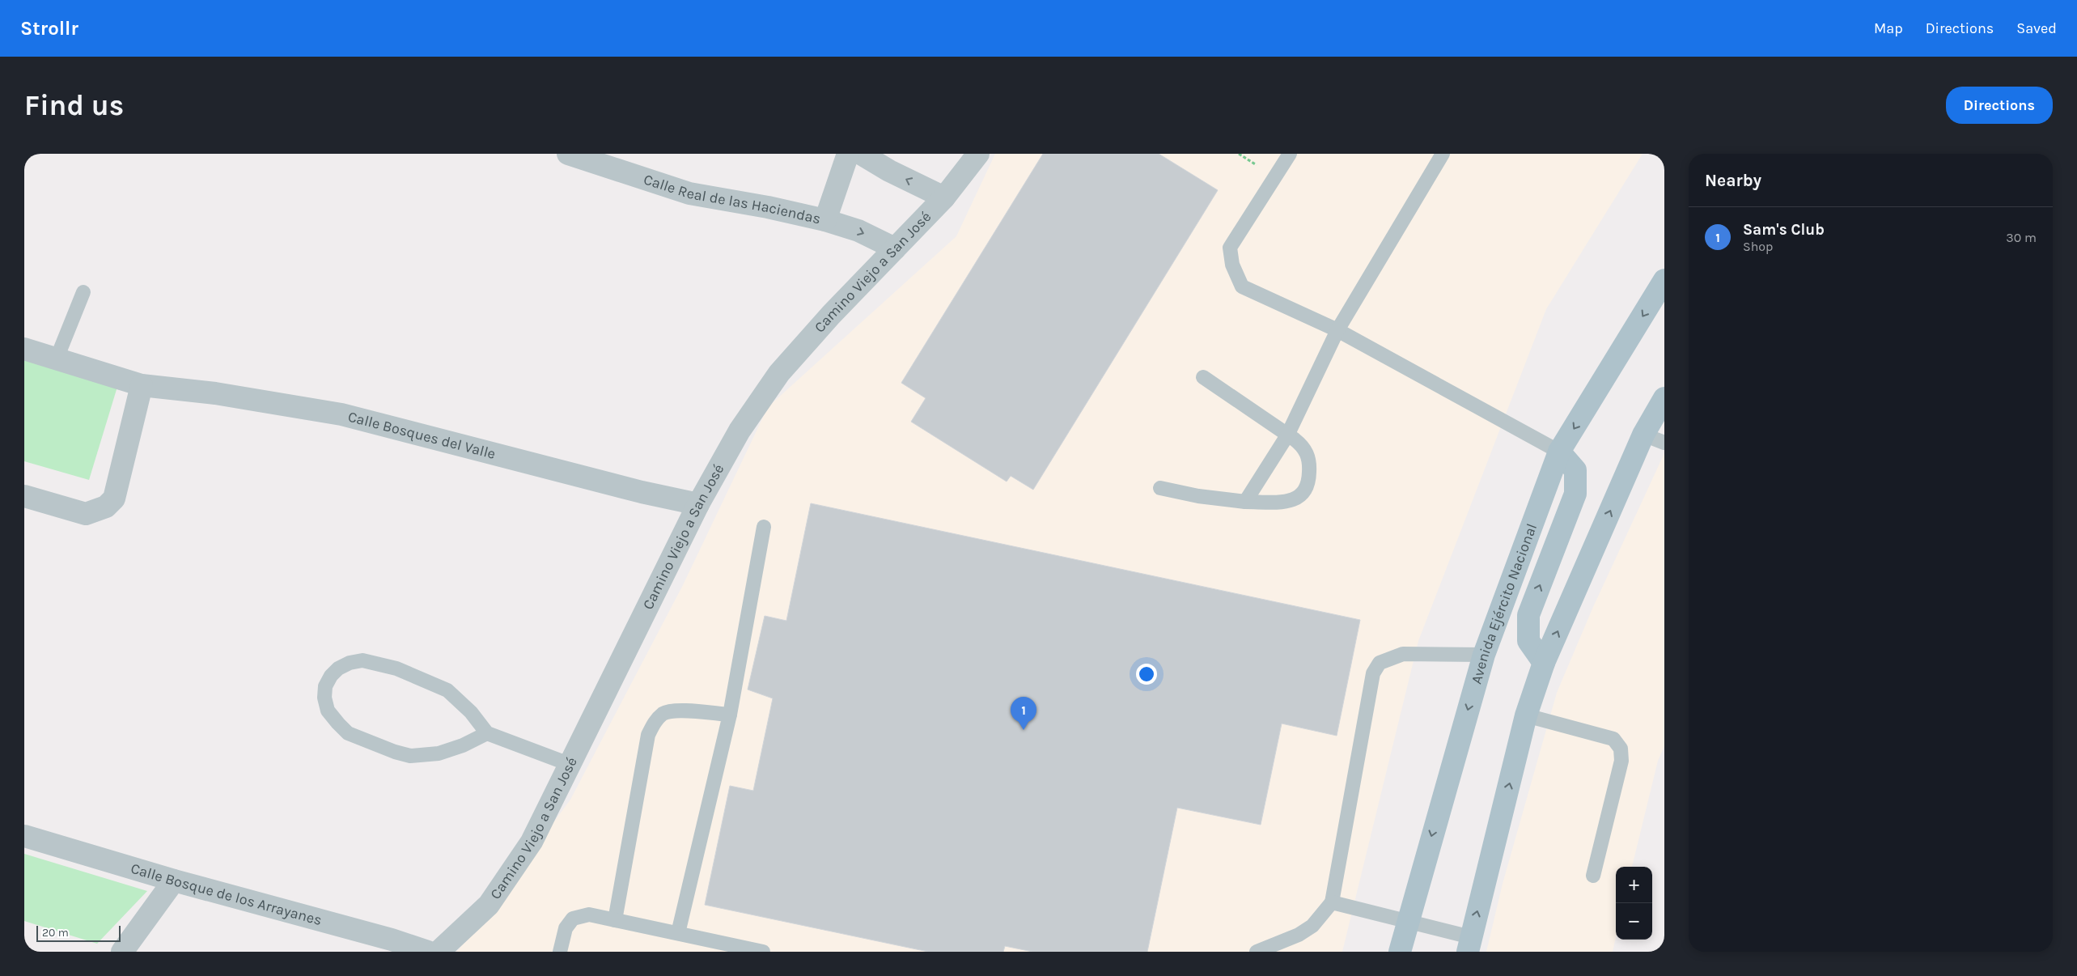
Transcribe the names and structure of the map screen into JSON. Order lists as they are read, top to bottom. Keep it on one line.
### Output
{"streets":{"main road":["Avenida Ejército Nacional"],"street":["Calle Real de las Haciendas","Camino Viejo a San José","Calle Bosques del Valle","Calle Bosque de los Arrayanes"]},"crossings":[["Calle Real de las Haciendas","Camino Viejo a San José"],["Camino Viejo a San José","Calle Bosques del Valle"]],"scale_bar":"20 m","page":{"header":"Strollr","nav":["Map","Directions","Saved"],"buttons":"Directions","title":"Find us","heading":"Nearby","list":[{"mark":"1","name":"Sam's Club","note":"Shop","value":"30 m"}],"pins":"1","map_buttons":["+","−"],"scale":"20 m"}}
